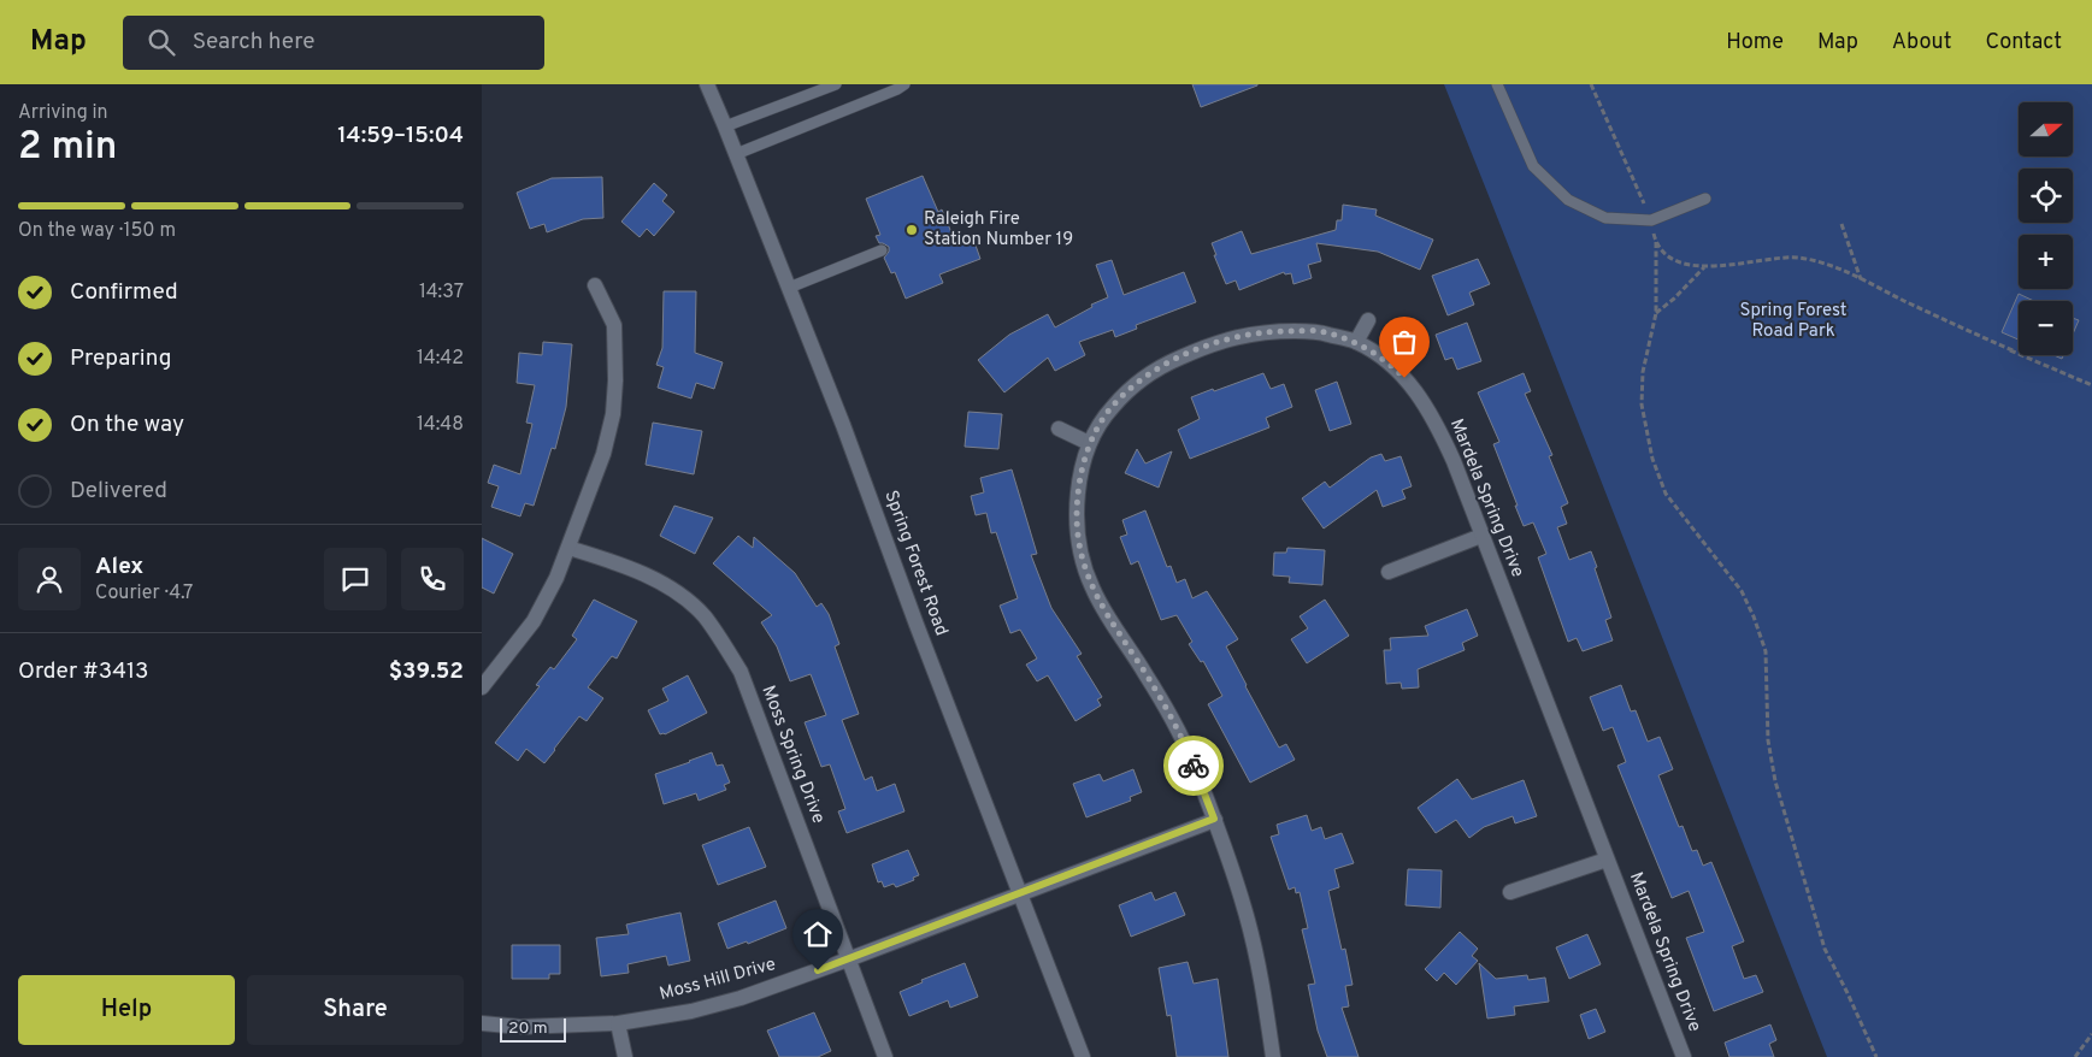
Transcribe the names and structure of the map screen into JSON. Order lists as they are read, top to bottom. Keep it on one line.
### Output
{"streets":{"street":["Mardela Spring Drive","Spring Forest Road","Moss Spring Drive","Moss Hill Drive"]},"crossings":[["Mardela Spring Drive","Moss Hill Drive"],["Spring Forest Road","Moss Hill Drive"],["Moss Spring Drive","Moss Hill Drive"]],"parks":["Spring Forest Road Park"],"places":["Raleigh Fire Station Number 19"],"scale_bar":"20 m","north":"right","page":{"header":"Map","search":"Search here","nav":["Home","Map","About","Contact"],"heading":["2 min","Arriving in","14:59–15:04"],"panel":["Alex","Courier · 4.7","Order #3413","$39.52"],"map_buttons":["+","−"],"bar":"On the way · 150 m","list":[["Confirmed","14:37"],["Preparing","14:42"],["On the way","14:48"],"Delivered"],"buttons":["Help","Share"],"scale":"20 m"}}
